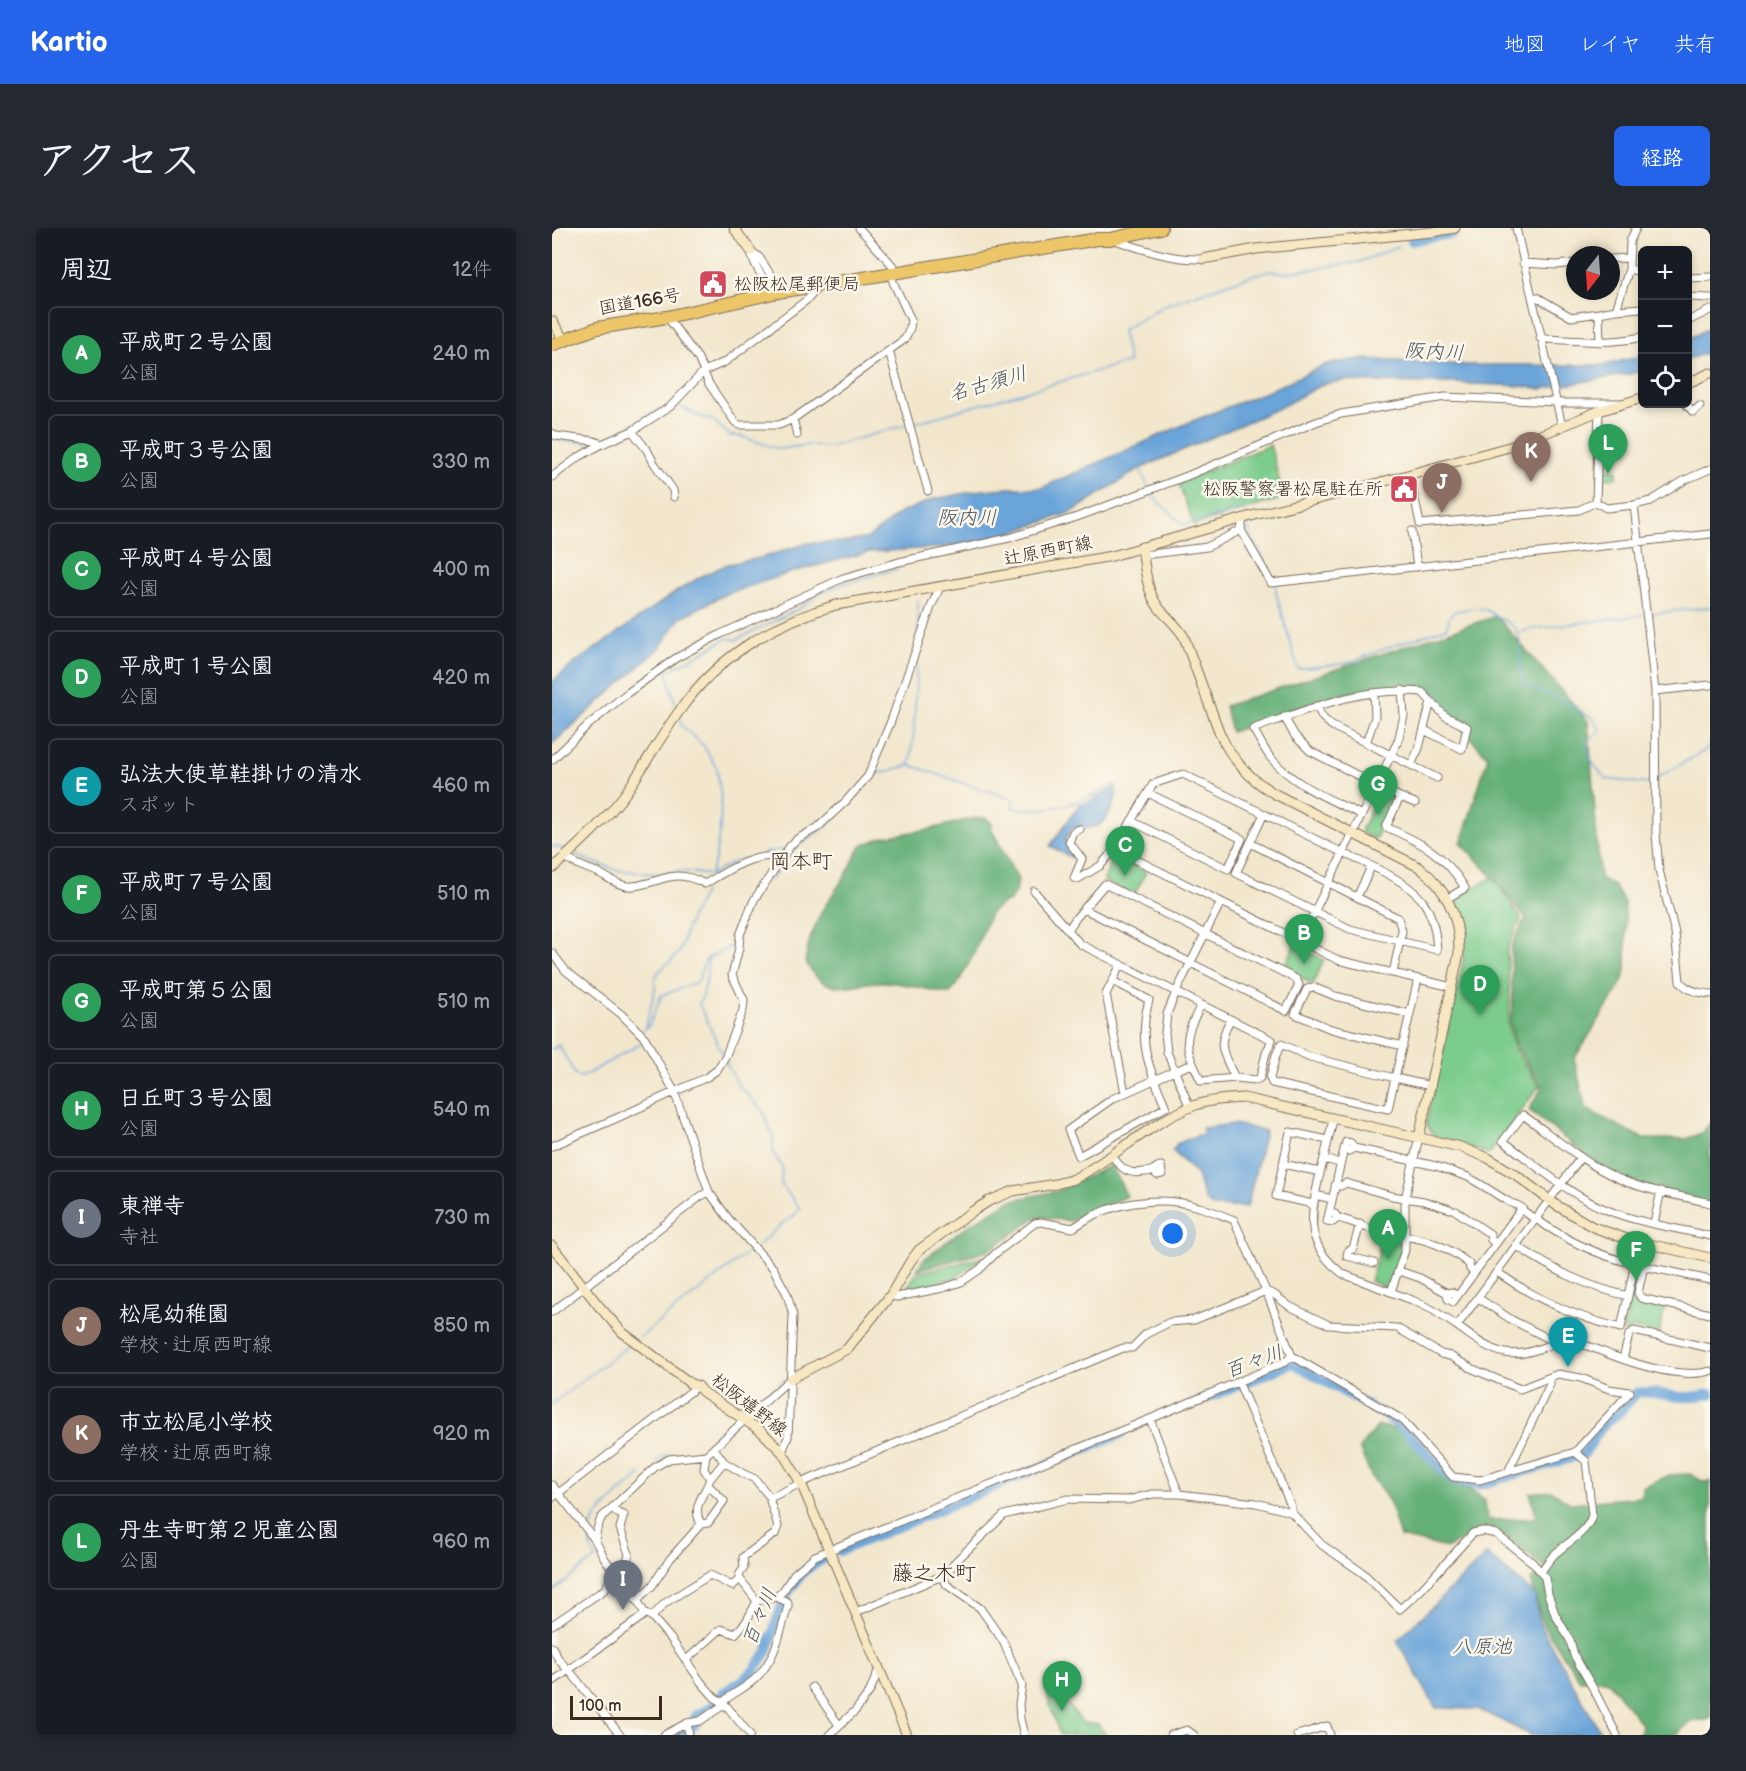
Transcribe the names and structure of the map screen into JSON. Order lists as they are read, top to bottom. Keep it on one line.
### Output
{"streets":{"highway":["国道166号"],"street":["辻原西町線","松阪嬉野線"]},"districts":["岡本町","藤之木町"],"water":["阪内川","名古須川","百々川","八原池"],"places":{"public building":["松阪松尾郵便局","松阪警察署松尾駐在所"]},"scale_bar":"100 m","north":"bottom","page":{"header":"Kartio","nav":["地図","レイヤ","共有"],"title":"アクセス","buttons":"経路","heading":["周辺","12件"],"map_buttons":["+","−"],"list":[{"mark":"A","name":"平成町２号公園","note":"公園","value":"240 m"},{"mark":"B","name":"平成町３号公園","note":"公園","value":"330 m"},{"mark":"C","name":"平成町４号公園","note":"公園","value":"400 m"},{"mark":"D","name":"平成町１号公園","note":"公園","value":"420 m"},{"mark":"E","name":"弘法大使草鞋掛けの清水","note":"スポット","value":"460 m"},{"mark":"F","name":"平成町７号公園","note":"公園","value":"510 m"},{"mark":"G","name":"平成町第５公園","note":"公園","value":"510 m"},{"mark":"H","name":"日丘町３号公園","note":"公園","value":"540 m"},{"mark":"I","name":"東禅寺","note":"寺社","value":"730 m"},{"mark":"J","name":"松尾幼稚園","note":"学校 · 辻原西町線","value":"850 m"},{"mark":"K","name":"市立松尾小学校","note":"学校 · 辻原西町線","value":"920 m"},{"mark":"L","name":"丹生寺町第２児童公園","note":"公園","value":"960 m"}],"pins":["L","K","J","G","C","B","D","A","F","E","I","H"],"scale":"100 m"}}
